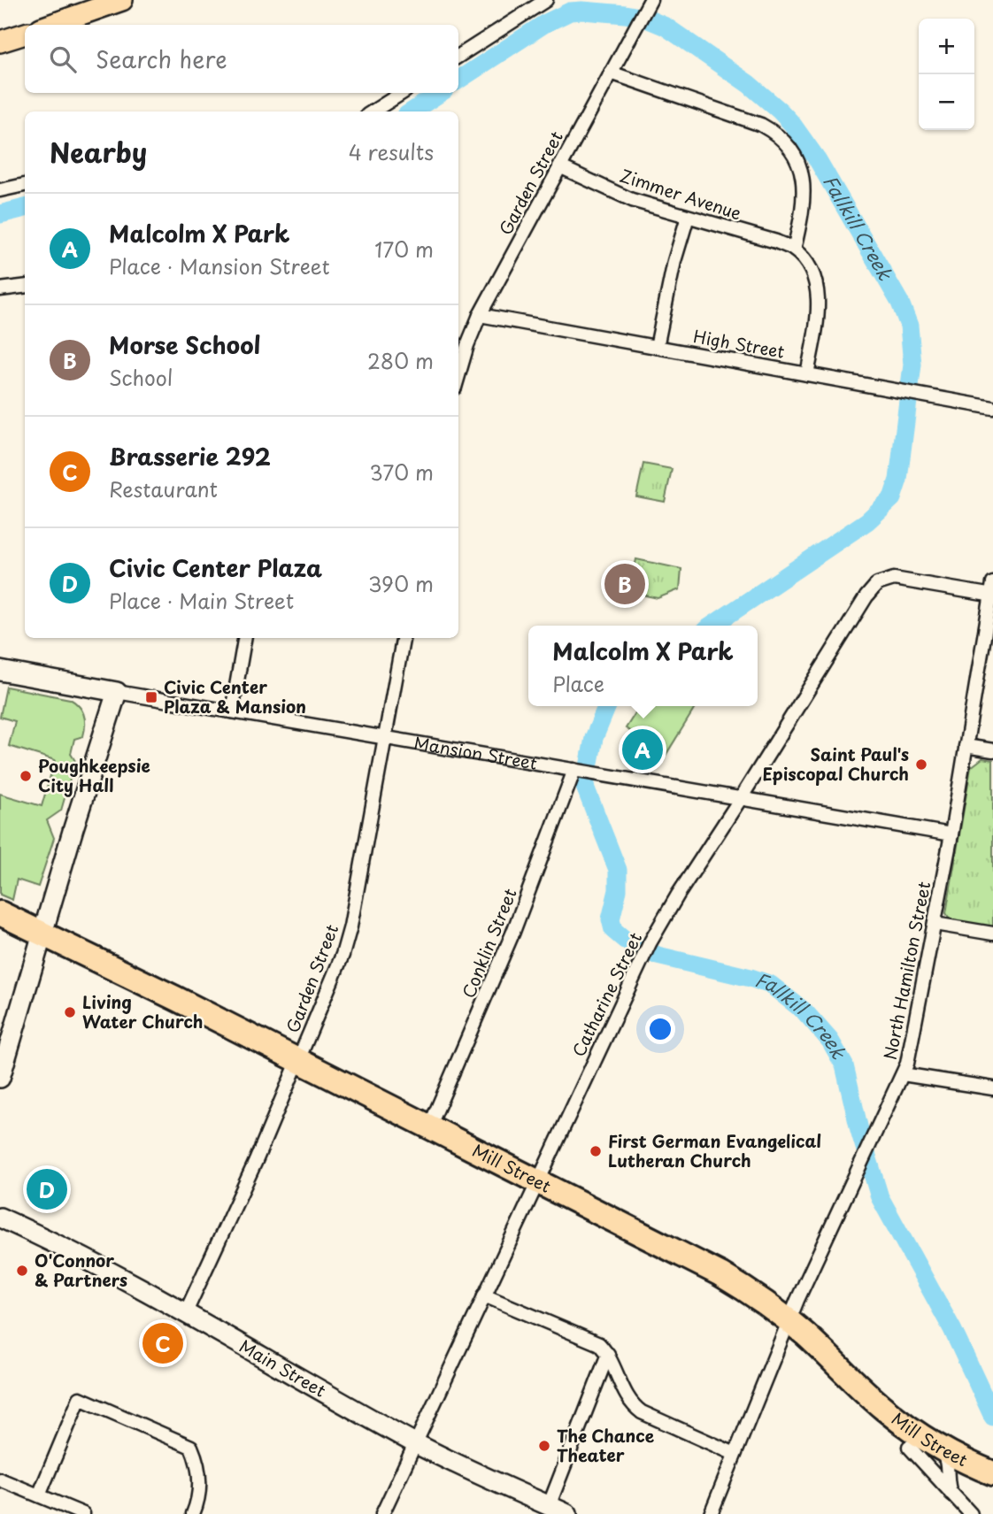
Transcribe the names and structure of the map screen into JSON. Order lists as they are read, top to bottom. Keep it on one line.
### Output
{"streets":{"highway":["Mill Street"],"street":["Garden Street","Zimmer Avenue","High Street","Mansion Street","Conklin Street","North Hamilton Street","Catharine Street","Main Street"]},"crossings":[["Garden Street","Zimmer Avenue"],["Garden Street","High Street"],["Garden Street","Mansion Street"],["Garden Street","Mill Street"],["Garden Street","Main Street"],["Mansion Street","Conklin Street"],["Mansion Street","North Hamilton Street"],["Mansion Street","Catharine Street"],["Conklin Street","Mill Street"],["North Hamilton Street","Catharine Street"],["North Hamilton Street","Mill Street"],["Catharine Street","Mill Street"],["Catharine Street","Main Street"]],"water":["Fallkill Creek"],"places":{"transit":["Civic Center Plaza & Mansion"],"other":["Saint Paul's Episcopal Church","Poughkeepsie City Hall","Living Water Church","First German Evangelical Lutheran Church","O'Connor & Partners","The Chance Theater"]},"page":{"map_buttons":["+","−"],"search":"Search here","heading":["Nearby","4 results"],"list":[{"mark":"A","name":"Malcolm X Park","note":"Place · Mansion Street","value":"170 m"},{"mark":"B","name":"Morse School","note":"School","value":"280 m"},{"mark":"C","name":"Brasserie 292","note":"Restaurant","value":"370 m"},{"mark":"D","name":"Civic Center Plaza","note":"Place · Main Street","value":"390 m"}],"pins":["B","A","D","C"],"popup":["Malcolm X Park","Place"]}}
